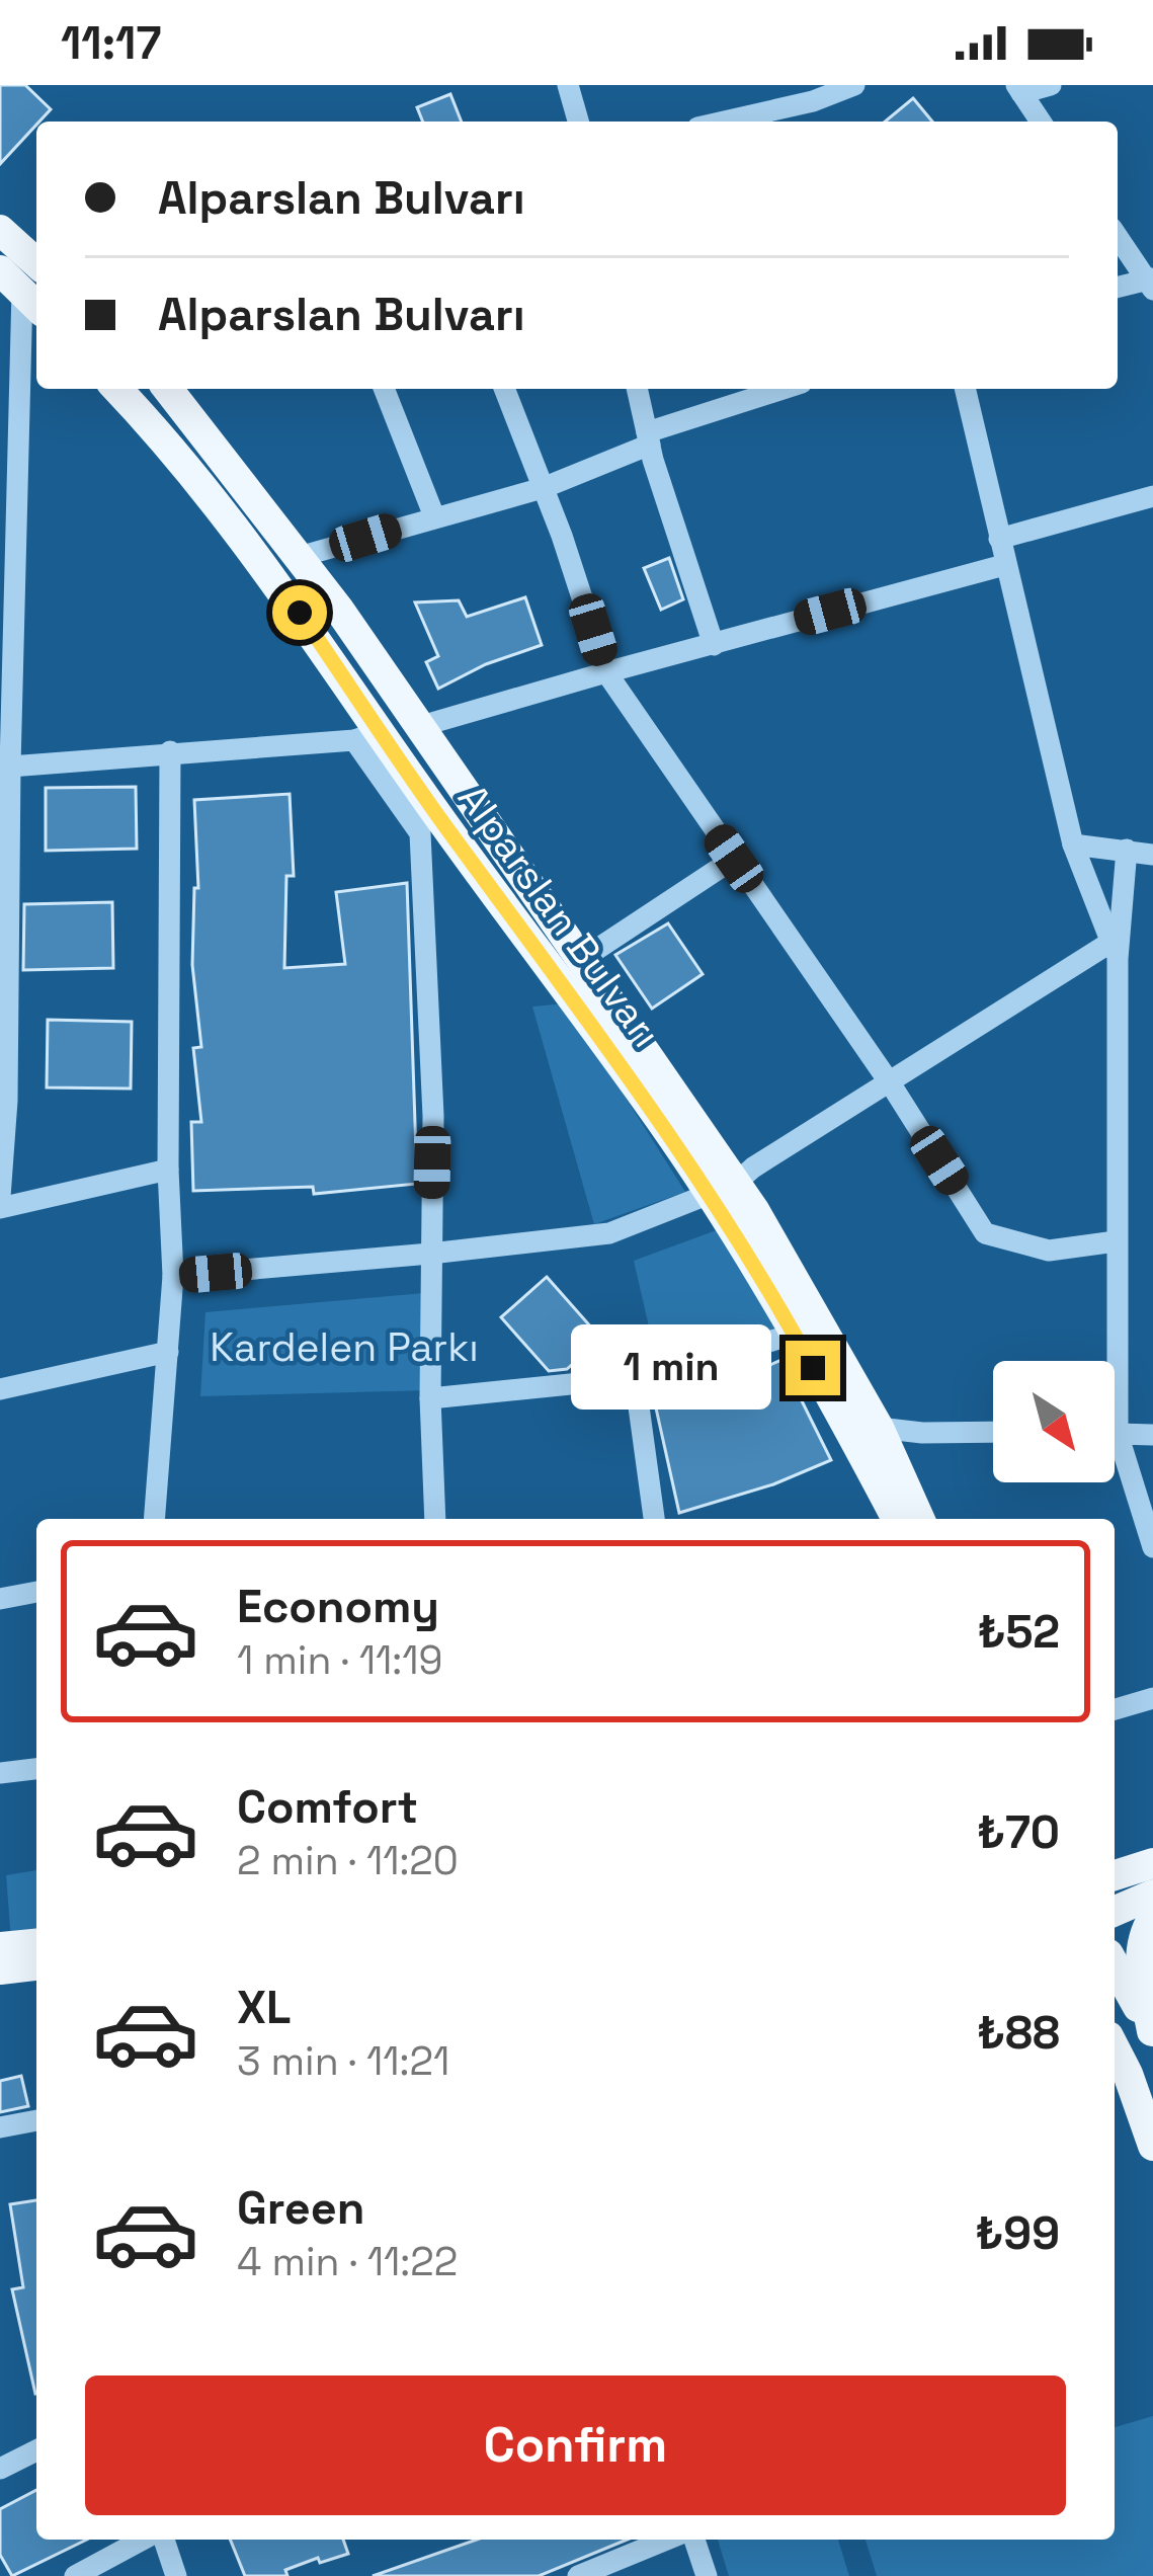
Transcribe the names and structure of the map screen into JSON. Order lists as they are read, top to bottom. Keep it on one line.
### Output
{"streets":{"main road":["Alparslan Bulvarı"]},"parks":["Kardelen Parkı"],"north":"bottom right","page":{"status":"11:17","banner":["Alparslan Bulvarı","Alparslan Bulvarı"],"bubble":"1 min","list":[{"name":"Economy","note":"1 min · 11:19","value":"₺52"},{"name":"Comfort","note":"2 min · 11:20","value":"₺70"},{"name":"XL","note":"3 min · 11:21","value":"₺88"},{"name":"Green","note":"4 min · 11:22","value":"₺99"}],"buttons":"Confirm"}}
